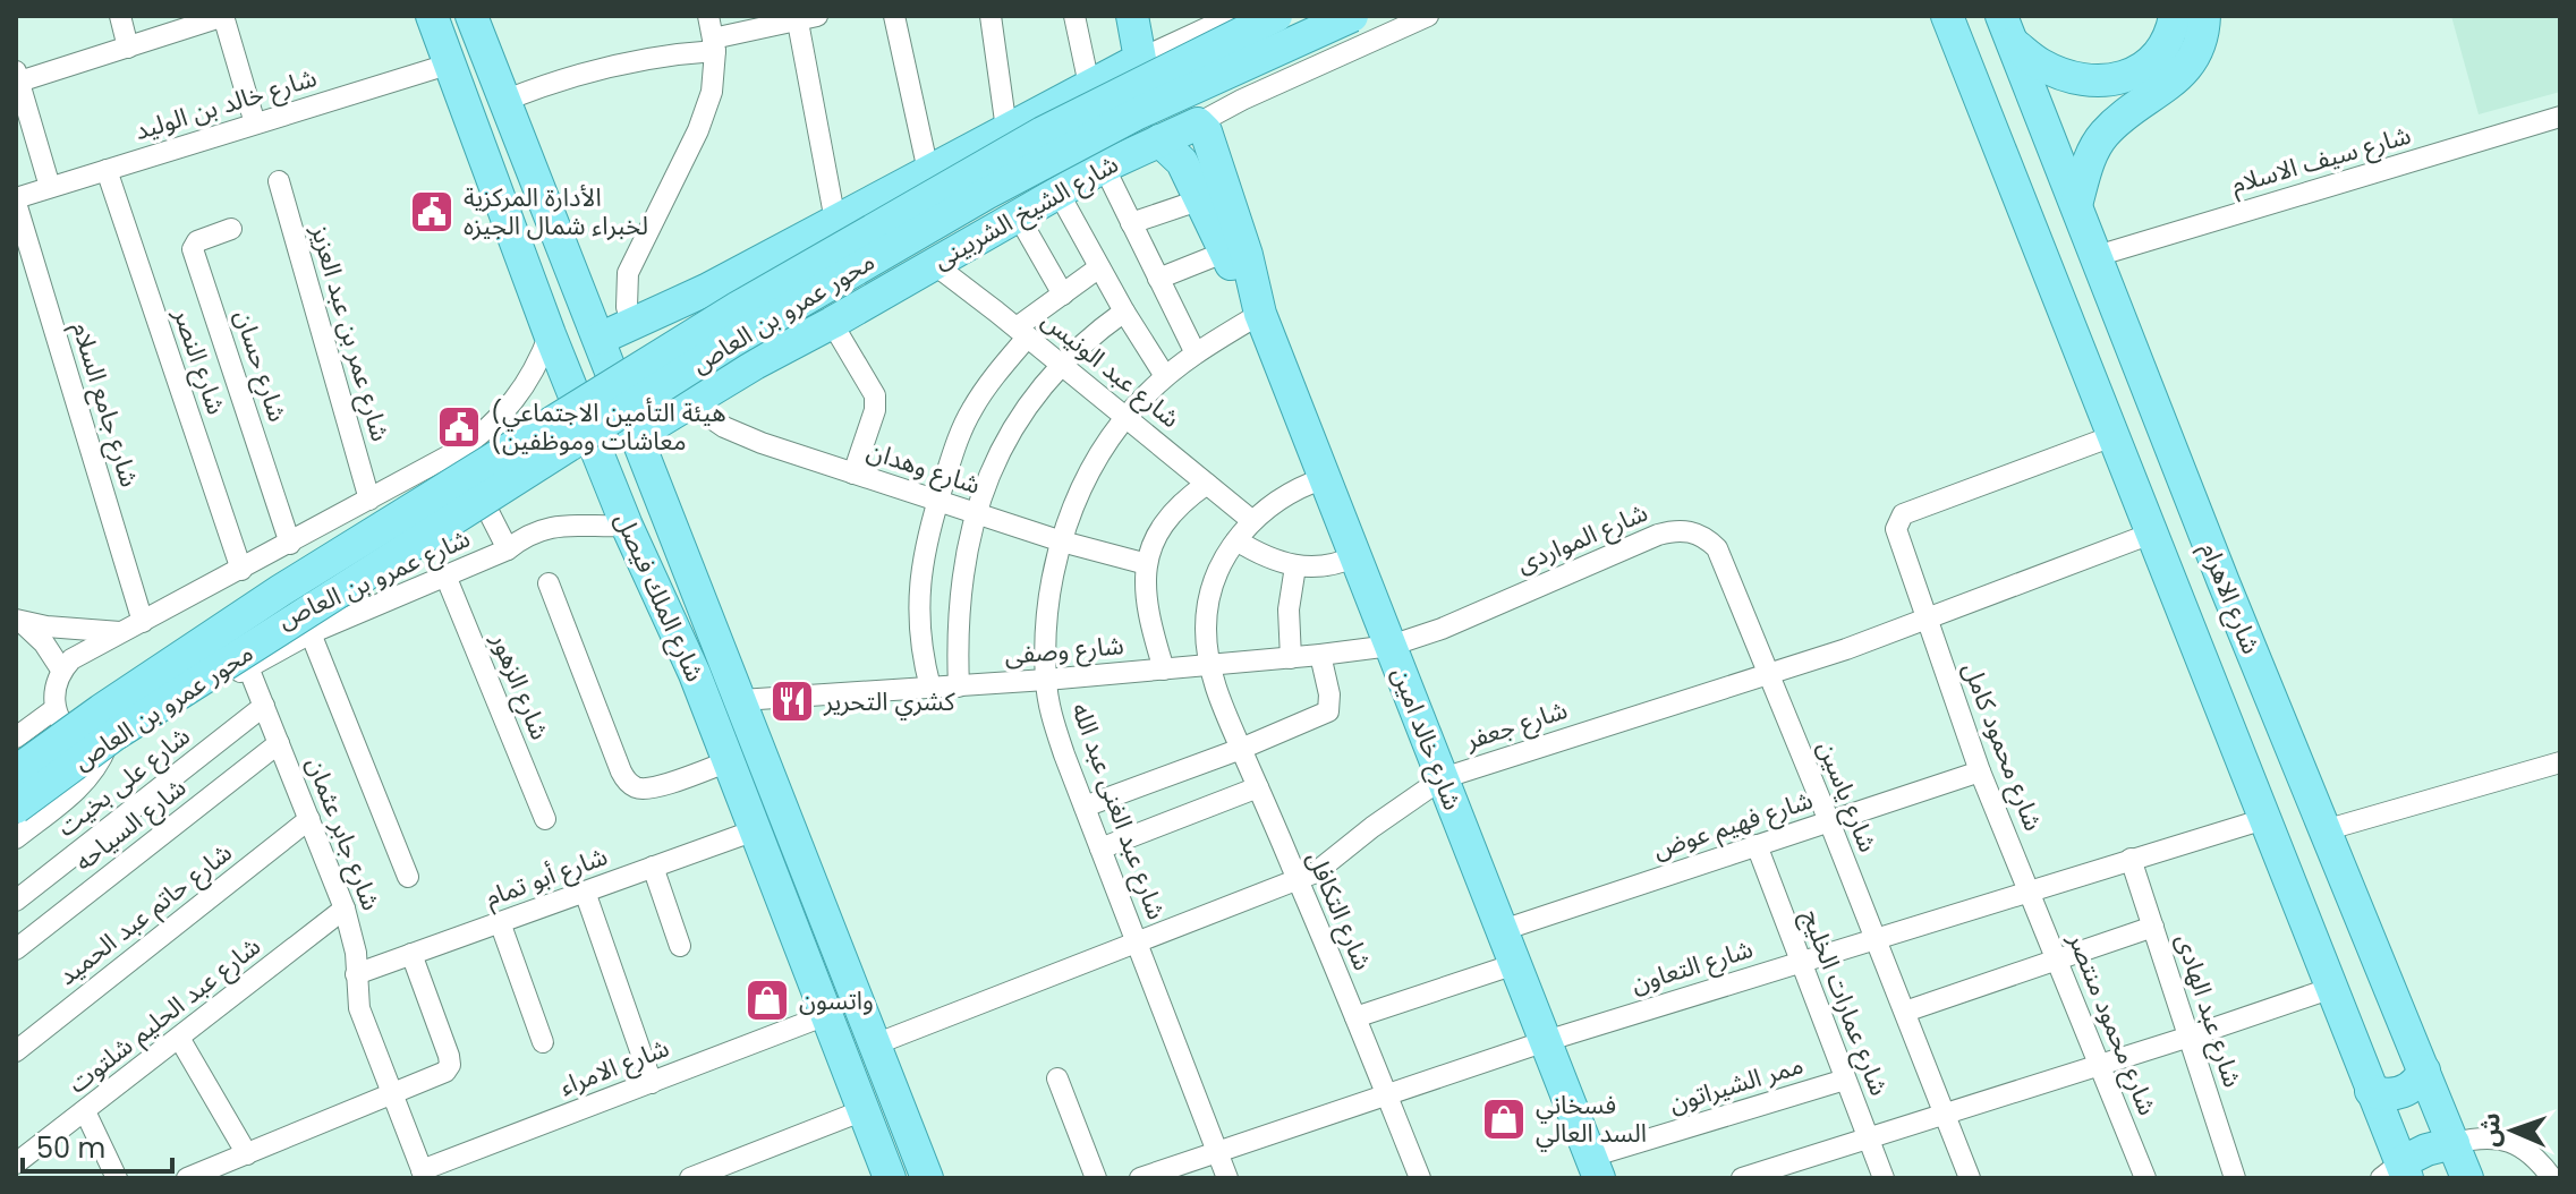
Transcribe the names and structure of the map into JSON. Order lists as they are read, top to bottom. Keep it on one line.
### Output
{"streets":{"main road":["شارع الشيخ الشربينى","محور عمرو بن العاص","شارع الملك فيصل","شارع الاهرام","شارع خالد امين"],"street":["شارع خالد بن الوليد","شارع سيف الاسلام","شارع عمر بن عبد العزيز","شارع النصر","شارع حسان","شارع عبد الونيس","شارع جامع السلام","شارع وهدان","شارع المواردى","شارع عمرو بن العاص","شارع وصفى","شارع الزهور","شارع جعفر","شارع محمود كامل","شارع على بخيت","شارع ياسين","شارع عبد الغنى عبد الله","شارع السياحه","شارع فهيم عوض","شارع جابر عثمان","شارع أبو تمام","شارع التكافل","شارع حاتم عبد الحميد","شارع التعاون","شارع عمارات الخليج","شارع عبد الهادى","شارع عبد الحليم شلتوت","شارع محمود منتصر","شارع الامراء","ممر الشيراتون"]},"crossings":[["شارع خالد بن الوليد","شارع النصر"],["شارع خالد بن الوليد","شارع جامع السلام"],["شارع خالد بن الوليد","شارع الملك فيصل"],["شارع سيف الاسلام","شارع الاهرام"],["شارع الشيخ الشربينى","شارع عبد الونيس"],["شارع الشيخ الشربينى","شارع وهدان"],["شارع الشيخ الشربينى","شارع الملك فيصل"],["شارع الشيخ الشربينى","شارع خالد امين"],["شارع عبد الونيس","شارع عبد الغنى عبد الله"],["شارع عبد الونيس","شارع التكافل"],["شارع وهدان","شارع عبد الغنى عبد الله"],["شارع المواردى","شارع وصفى"],["شارع المواردى","شارع جعفر"],["شارع المواردى","شارع خالد امين"],["شارع المواردى","شارع ياسين"],["شارع عمرو بن العاص","شارع الملك فيصل"],["شارع عمرو بن العاص","شارع الزهور"],["شارع عمرو بن العاص","شارع جابر عثمان"],["شارع الملك فيصل","شارع وصفى"],["شارع الملك فيصل","شارع جعفر"],["شارع الملك فيصل","شارع أبو تمام"],["شارع الملك فيصل","شارع الامراء"],["شارع الاهرام","شارع جعفر"],["شارع الاهرام","شارع محمود كامل"],["شارع الاهرام","شارع التعاون"],["شارع وصفى","شارع خالد امين"],["شارع وصفى","شارع عبد الغنى عبد الله"],["شارع وصفى","شارع التكافل"],["شارع جعفر","شارع خالد امين"],["شارع جعفر","شارع محمود كامل"],["شارع جعفر","شارع ياسين"],["شارع جعفر","شارع عبد الغنى عبد الله"],["شارع جعفر","شارع التكافل"],["شارع خالد امين","شارع عبد الغنى عبد الله"],["شارع خالد امين","شارع فهيم عوض"],["شارع خالد امين","شارع التكافل"],["شارع خالد امين","شارع التعاون"],["شارع خالد امين","ممر الشيراتون"],["شارع محمود كامل","شارع فهيم عوض"],["شارع محمود كامل","شارع التعاون"],["شارع محمود كامل","شارع محمود منتصر"],["شارع على بخيت","شارع جابر عثمان"],["شارع ياسين","شارع فهيم عوض"],["شارع ياسين","شارع التعاون"],["شارع عبد الغنى عبد الله","شارع التعاون"],["شارع السياحه","شارع جابر عثمان"],["شارع فهيم عوض","شارع عمارات الخليج"],["شارع جابر عثمان","شارع أبو تمام"],["شارع جابر عثمان","شارع حاتم عبد الحميد"],["شارع جابر عثمان","شارع عبد الحليم شلتوت"],["شارع جابر عثمان","شارع الامراء"],["شارع التكافل","شارع التعاون"],["شارع التعاون","شارع عمارات الخليج"],["شارع التعاون","شارع عبد الهادى"],["شارع التعاون","شارع محمود منتصر"],["شارع عمارات الخليج","ممر الشيراتون"]],"places":{"public building":["الأدارة المركزية لخبراء شمال الجيزه","(هيئة التأمين الاجتماعي (معاشات وموظفين"],"restaurant":["كشري التحرير"],"shop":["واتسون","فسخاني السد العالي"]},"scale_bar":"50 m","north":"left"}
